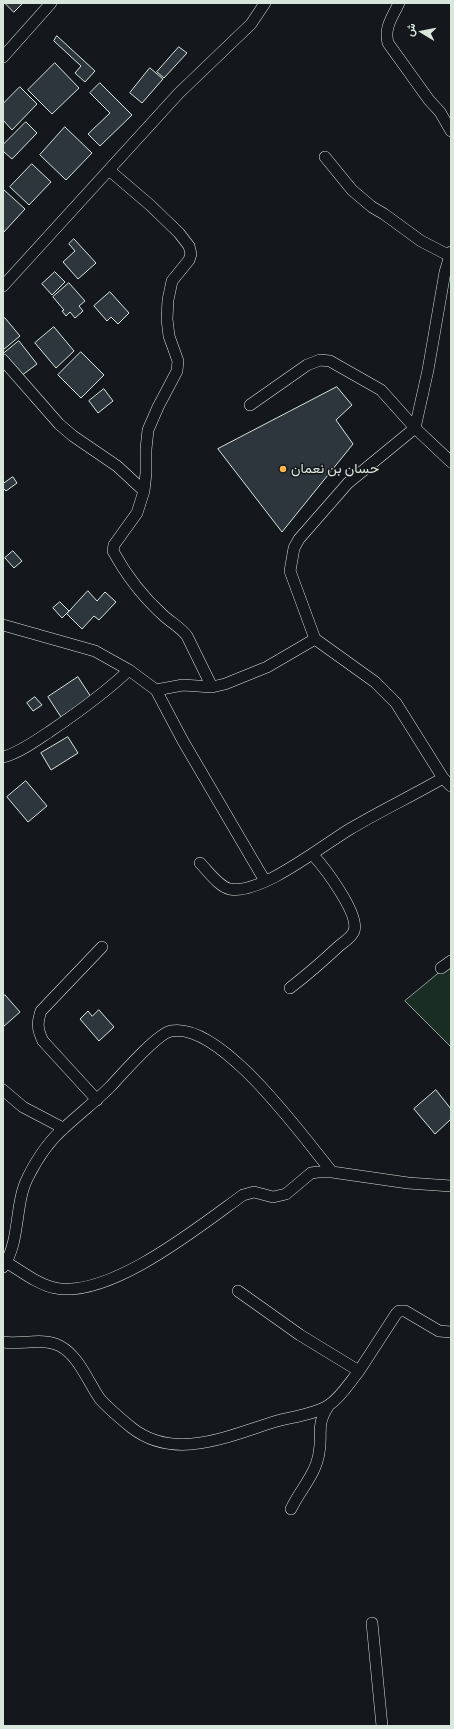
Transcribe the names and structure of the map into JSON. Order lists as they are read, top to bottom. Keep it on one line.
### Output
{"places":["حسان بن نعمان"],"north":"left"}
